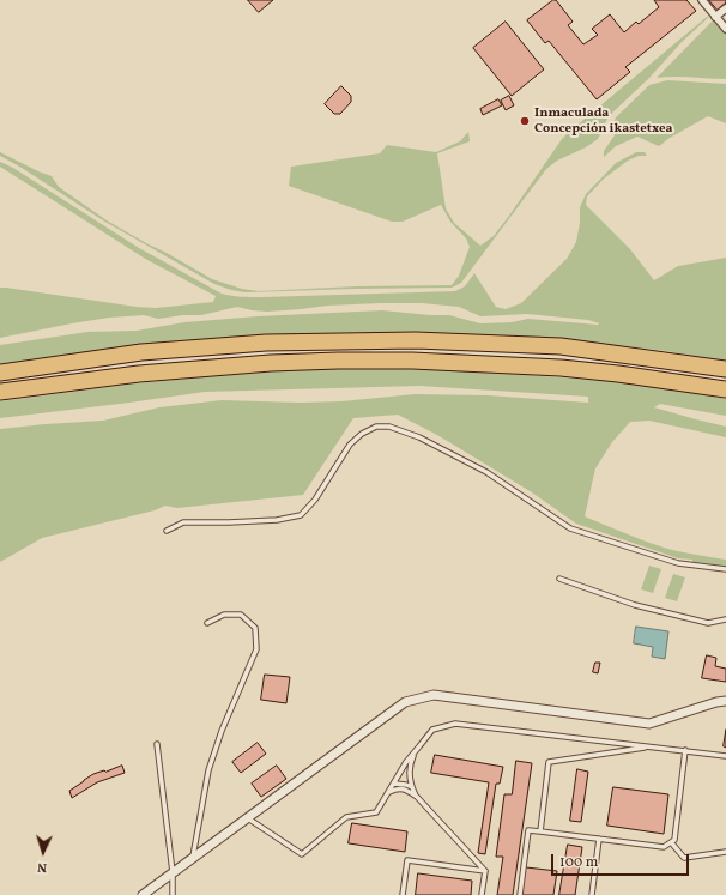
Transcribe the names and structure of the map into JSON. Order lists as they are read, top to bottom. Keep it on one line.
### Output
{"places":["Inmaculada Concepción ikastetxea"],"scale_bar":"100 m","north":"bottom"}
